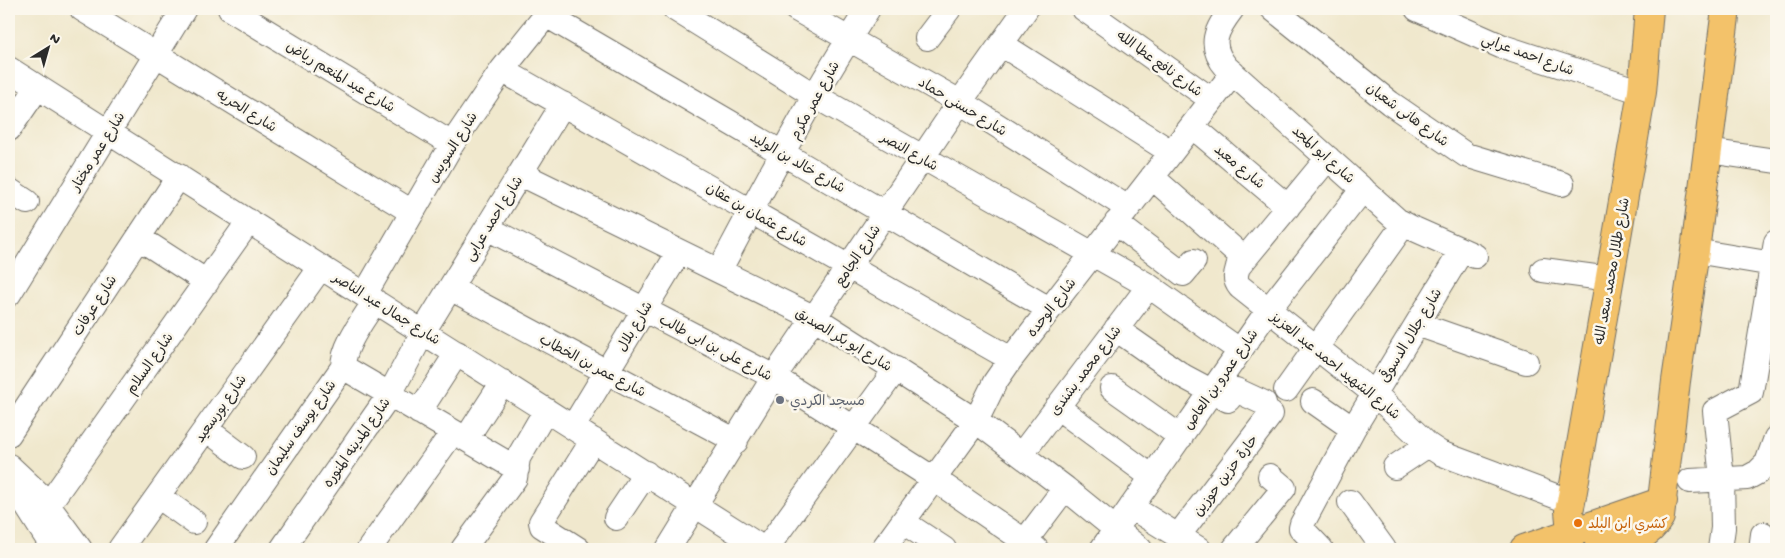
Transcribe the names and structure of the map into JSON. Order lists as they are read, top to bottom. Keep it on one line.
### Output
{"streets":{"main road":["شارع طلال محمد سعد الله"],"street":["شارع احمد عرابي","شارع نافع عطا الله","شارع عبد المنعم رياض","شارع عمر مكرم","شارع حسنى حماد","شارع الحريه","شارع هانى شعبان","شارع السويس","شارع عمر مختار","شارع النصر","شارع ابو المجد","شارع خالد بن الوليد","شارع معبد","شارع عثمان بن عفان","شارع احمد عرابى","شارع الجامع","شارع عرفات","شارع الوحده","شارع جمال عبد الناصر","شارع بلال","شارع جلال الدسوقى","شارع ابو بكر الصديق","شارع على بن ابى طالب","شارع السلام","شارع عمر بن الخطاب","شارع الشهيد احمد عبد العزيز","شارع محمد بشندى","شارع عمرو بن العاص","شارع بورسعيد","شارع يوسف سليمان","شارع المدينه المنوره","حارة حزين حوزين"]},"crossings":[["شارع احمد عرابي","شارع طلال محمد سعد الله"],["شارع نافع عطا الله","شارع الوحده"],["شارع عبد المنعم رياض","شارع السويس"],["شارع عمر مكرم","شارع حسنى حماد"],["شارع عمر مكرم","شارع النصر"],["شارع عمر مكرم","شارع خالد بن الوليد"],["شارع عمر مكرم","شارع عثمان بن عفان"],["شارع عمر مكرم","شارع ابو بكر الصديق"],["شارع حسنى حماد","شارع الجامع"],["شارع حسنى حماد","شارع الوحده"],["شارع الحريه","شارع السويس"],["شارع الحريه","شارع عمر مختار"],["شارع السويس","شارع خالد بن الوليد"],["شارع السويس","شارع عثمان بن عفان"],["شارع السويس","شارع جمال عبد الناصر"],["شارع السويس","شارع يوسف سليمان"],["شارع عمر مختار","شارع جمال عبد الناصر"],["شارع النصر","شارع الجامع"],["شارع النصر","شارع الوحده"],["شارع النصر","شارع محمد بشندى"],["شارع النصر","شارع عمرو بن العاص"],["شارع ابو المجد","شارع الوحده"],["شارع ابو المجد","شارع جلال الدسوقى"],["شارع ابو المجد","شارع عمرو بن العاص"],["شارع خالد بن الوليد","شارع الجامع"],["شارع خالد بن الوليد","شارع الوحده"],["شارع معبد","شارع الوحده"],["شارع عثمان بن عفان","شارع احمد عرابى"],["شارع عثمان بن عفان","شارع الجامع"],["شارع عثمان بن عفان","شارع الوحده"],["شارع احمد عرابى","شارع جمال عبد الناصر"],["شارع احمد عرابى","شارع ابو بكر الصديق"],["شارع احمد عرابى","شارع على بن ابى طالب"],["شارع احمد عرابى","شارع عمر بن الخطاب"],["شارع احمد عرابى","شارع المدينه المنوره"],["شارع الجامع","شارع جمال عبد الناصر"],["شارع الجامع","شارع ابو بكر الصديق"],["شارع الجامع","شارع على بن ابى طالب"],["شارع الجامع","شارع عمر بن الخطاب"],["شارع طلال محمد سعد الله","شارع الشهيد احمد عبد العزيز"],["شارع عرفات","شارع جمال عبد الناصر"],["شارع الوحده","شارع ابو بكر الصديق"],["شارع الوحده","شارع على بن ابى طالب"],["شارع الوحده","شارع الشهيد احمد عبد العزيز"],["شارع جمال عبد الناصر","شارع بلال"],["شارع جمال عبد الناصر","شارع السلام"],["شارع جمال عبد الناصر","شارع بورسعيد"],["شارع جمال عبد الناصر","شارع يوسف سليمان"],["شارع جمال عبد الناصر","شارع المدينه المنوره"],["شارع بلال","شارع ابو بكر الصديق"],["شارع بلال","شارع على بن ابى طالب"],["شارع بلال","شارع عمر بن الخطاب"],["شارع جلال الدسوقى","شارع الشهيد احمد عبد العزيز"],["شارع ابو بكر الصديق","شارع محمد بشندى"],["شارع ابو بكر الصديق","شارع عمرو بن العاص"],["شارع الشهيد احمد عبد العزيز","شارع عمرو بن العاص"],["شارع عمرو بن العاص","حارة حزين حوزين"]],"places":["مسجد الكردي","كشري ابن البلد"],"north":"top right"}
